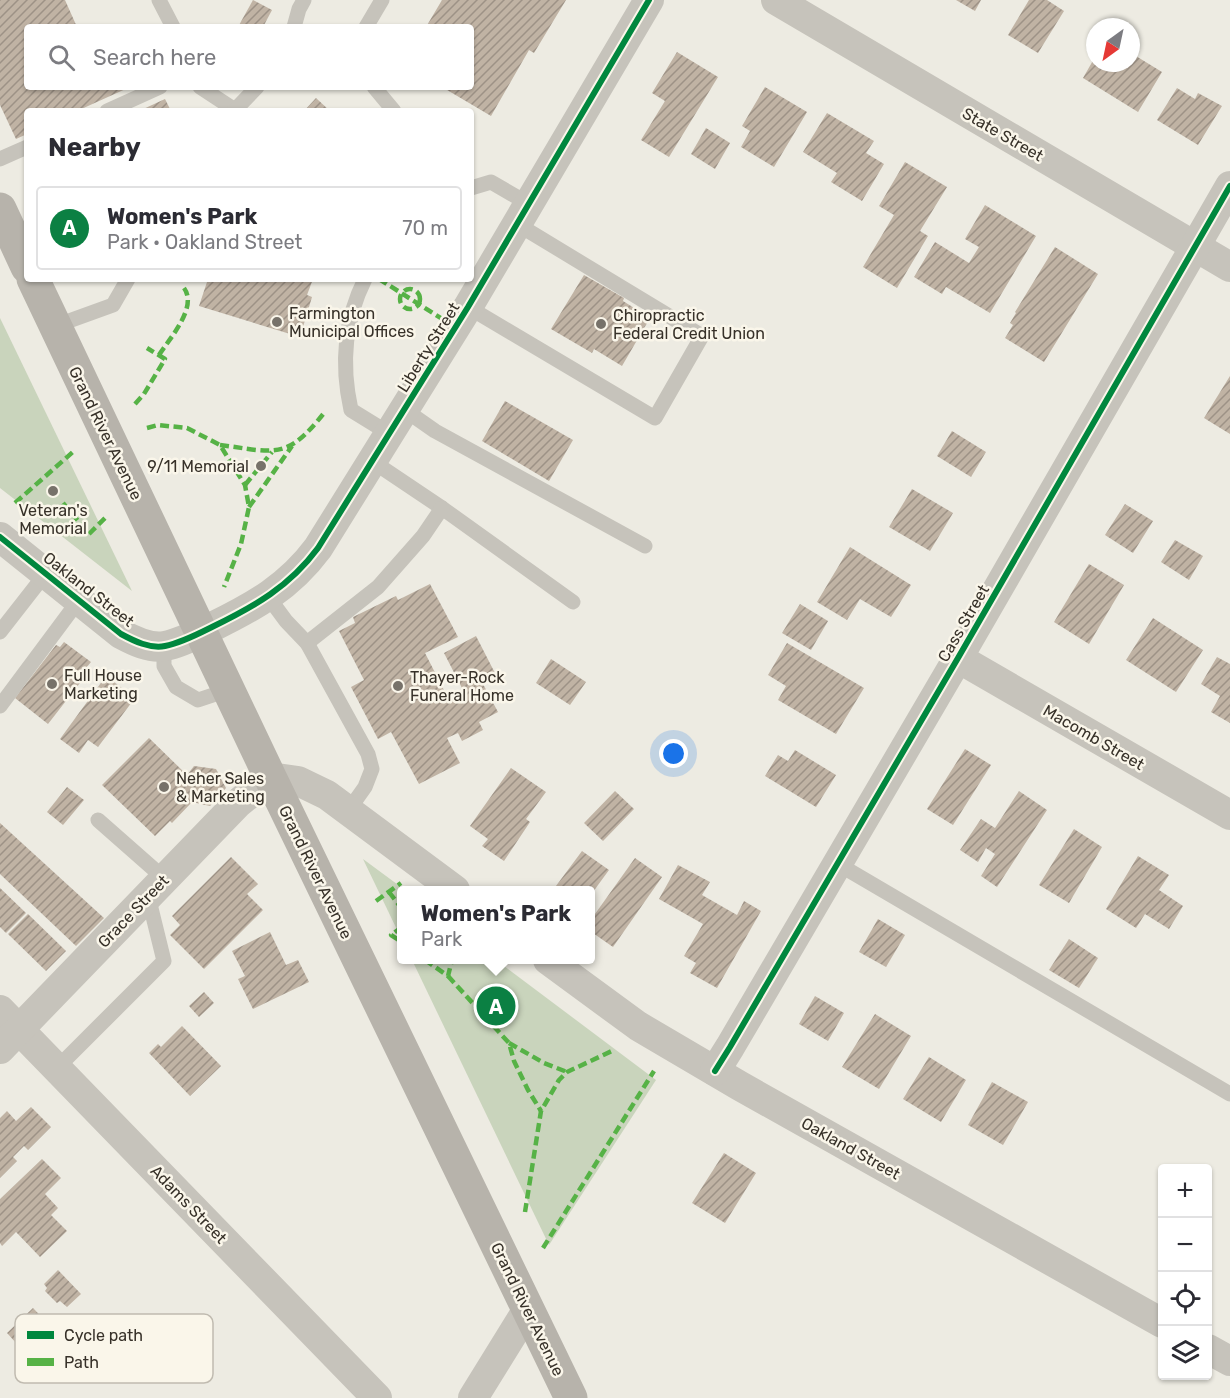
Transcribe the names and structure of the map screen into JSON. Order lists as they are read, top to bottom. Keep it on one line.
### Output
{"streets":{"main road":["Grand River Avenue"],"street":["State Street","Liberty Street","Oakland Street","Cass Street","Macomb Street","Grace Street","Adams Street"]},"crossings":[["State Street","Cass Street"],["Liberty Street","Grand River Avenue"],["Grand River Avenue","Grace Street"],["Oakland Street","Cass Street"],["Cass Street","Macomb Street"],["Grace Street","Adams Street"]],"places":["Farmington Municipal Offices","Chiropractic Federal Credit Union","9/11 Memorial","Veteran's Memorial","Full House Marketing","Thayer-Rock Funeral Home","Neher Sales & Marketing"],"legend":["Cycle path","Path"],"north":"bottom left","page":{"search":"Search here","heading":"Nearby","list":[{"mark":"A","name":"Women's Park","note":"Park · Oakland Street","value":"70 m"}],"popup":["Women's Park","Park"],"pins":"A","map_buttons":["+","−"]}}
